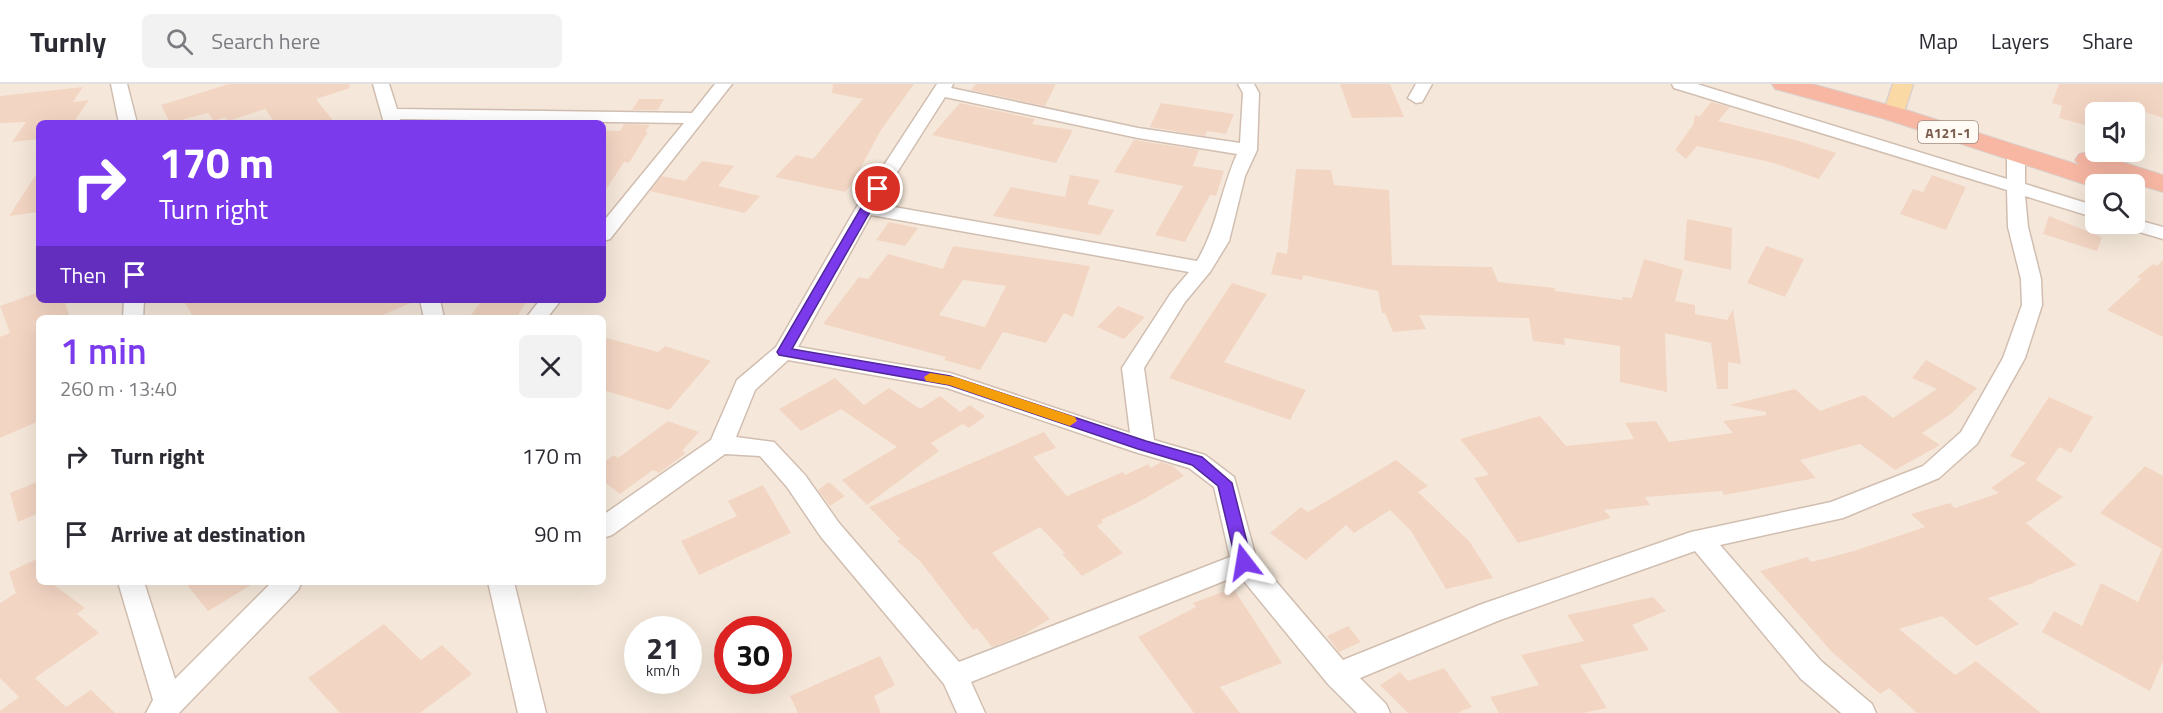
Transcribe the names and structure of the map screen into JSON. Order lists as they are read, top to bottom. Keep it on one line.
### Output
{"streets":{"highway":["A121-1"]},"page":{"header":"Turnly","search":"Search here","nav":["Map","Layers","Share"],"turn":["170 m","Turn right"],"then":"Then","heading":["1 min","260 m · 13:40"],"list":[{"name":"Turn right","value":"170 m"},{"name":"Arrive at destination","value":"90 m"}],"speed":"21 km/h","limit":"30"}}
